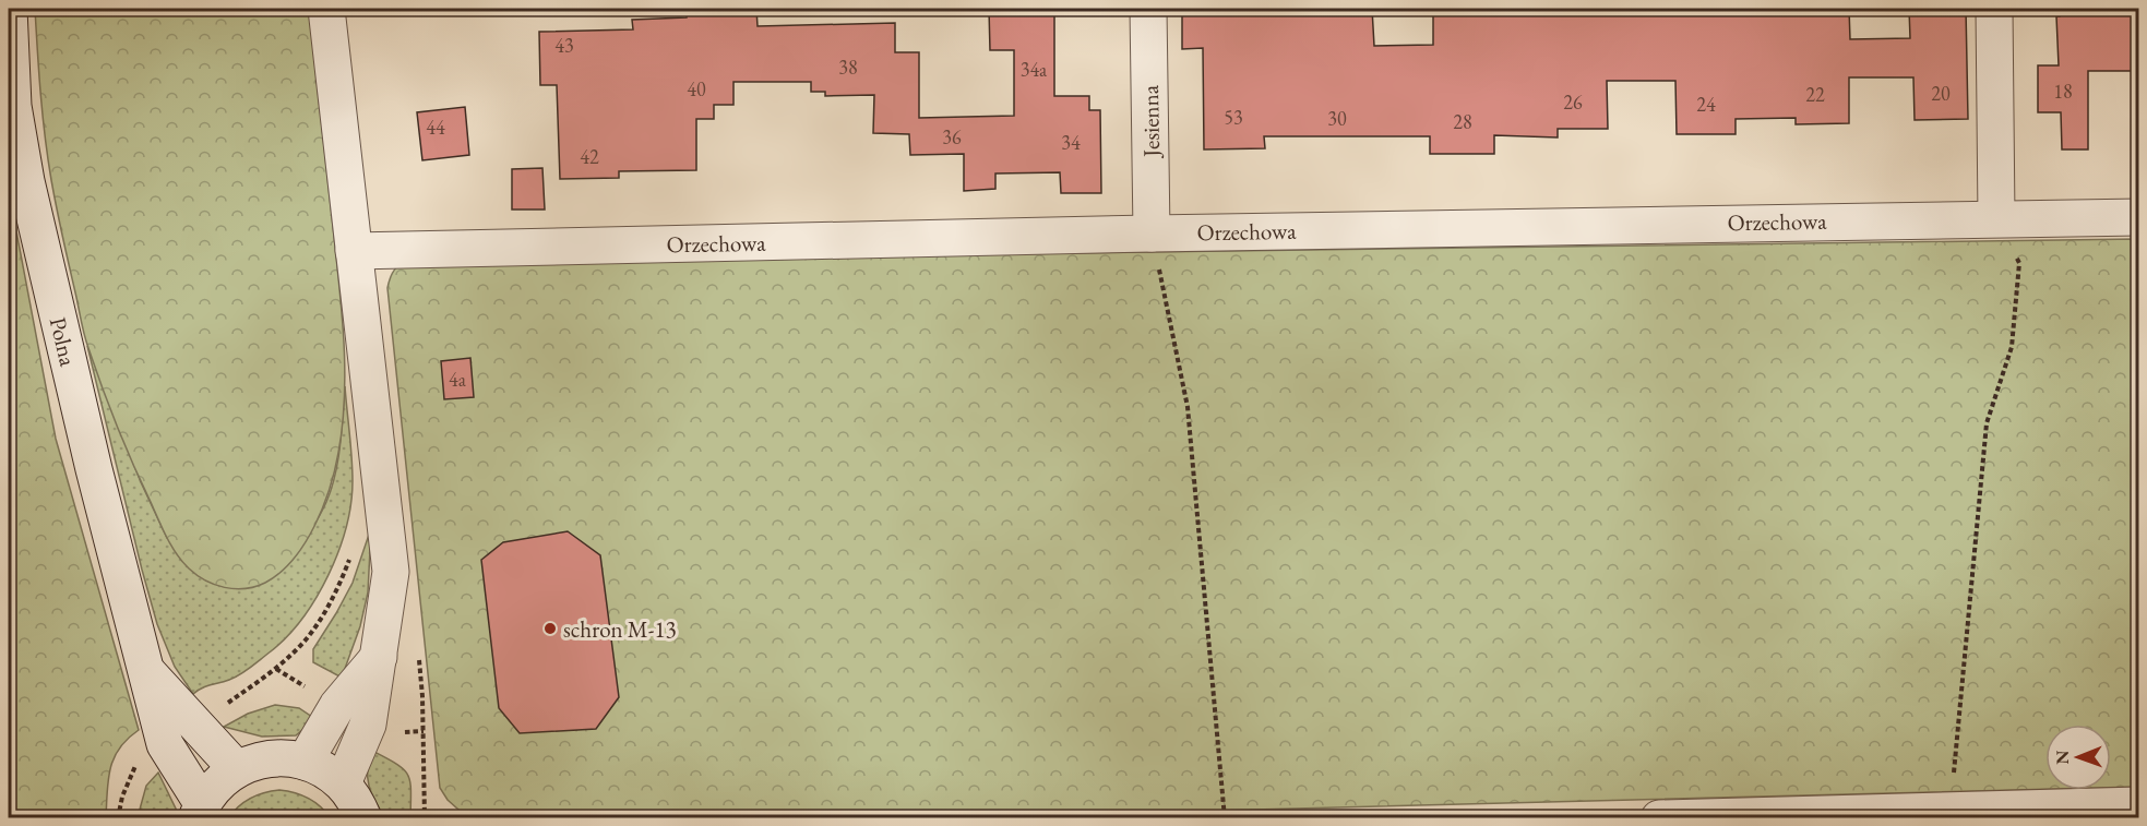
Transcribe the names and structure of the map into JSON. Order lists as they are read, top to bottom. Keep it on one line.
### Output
{"streets":{"street":["Jesienna","Orzechowa","Polna"]},"crossings":[["Jesienna","Orzechowa"]],"places":["schron M-13"],"house_numbers":["43","38","34a","40","18","20","22","26","24","53","30","28","44","36","34","42","4a"],"north":"left"}
